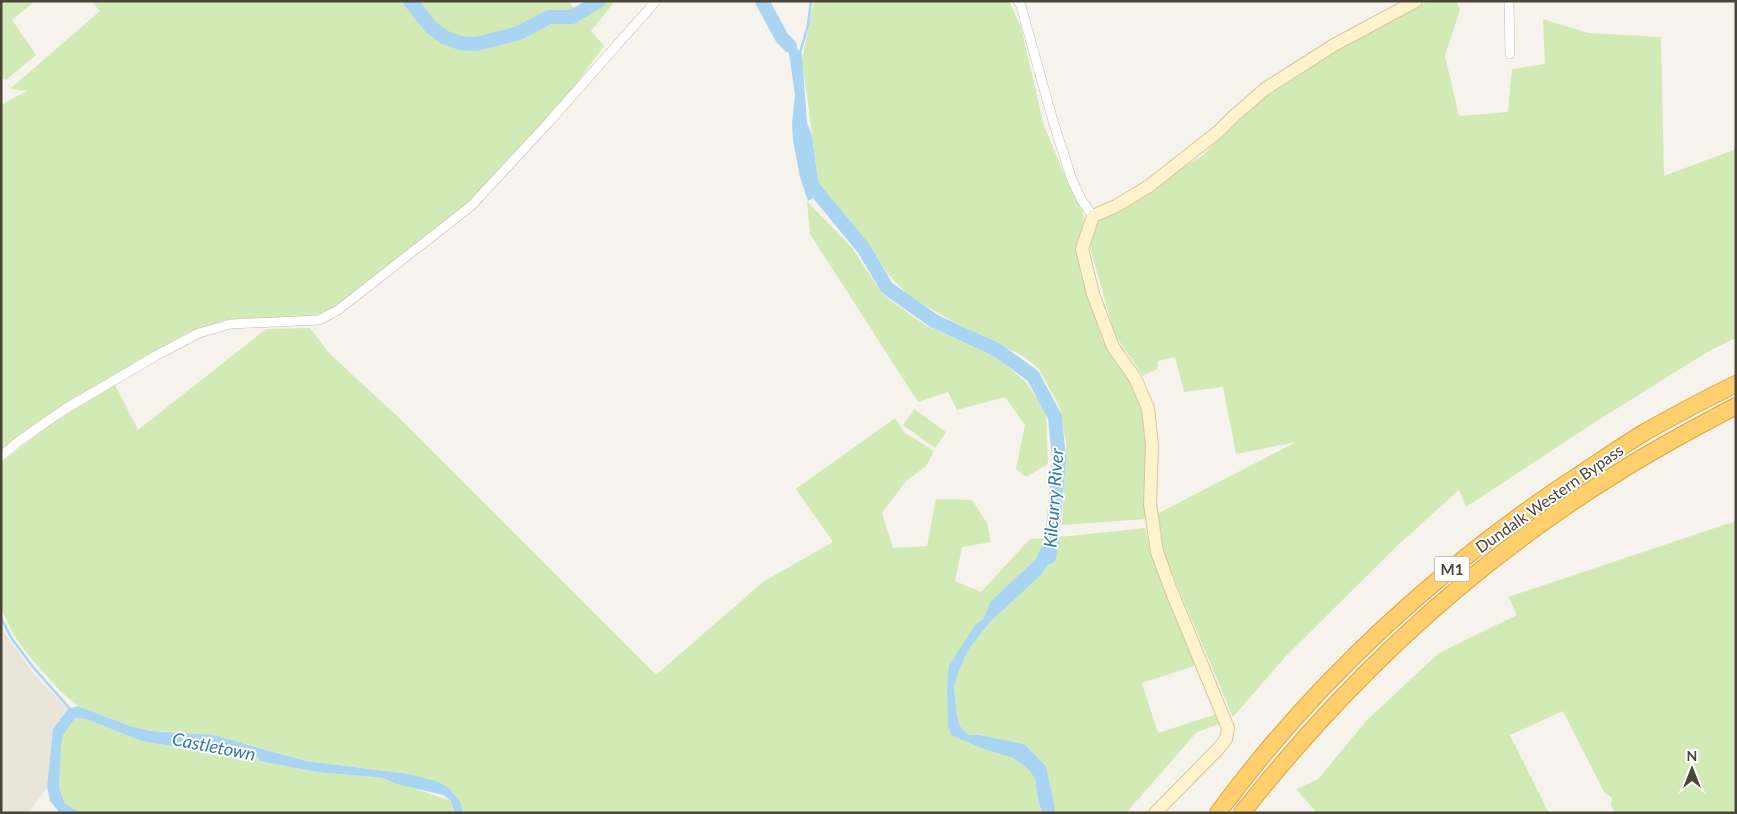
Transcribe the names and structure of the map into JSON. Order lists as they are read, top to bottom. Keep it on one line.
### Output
{"streets":{"highway":["Dundalk Western Bypass","M1"]},"water":["Kilcurry River","Castletown"],"north":"top"}
